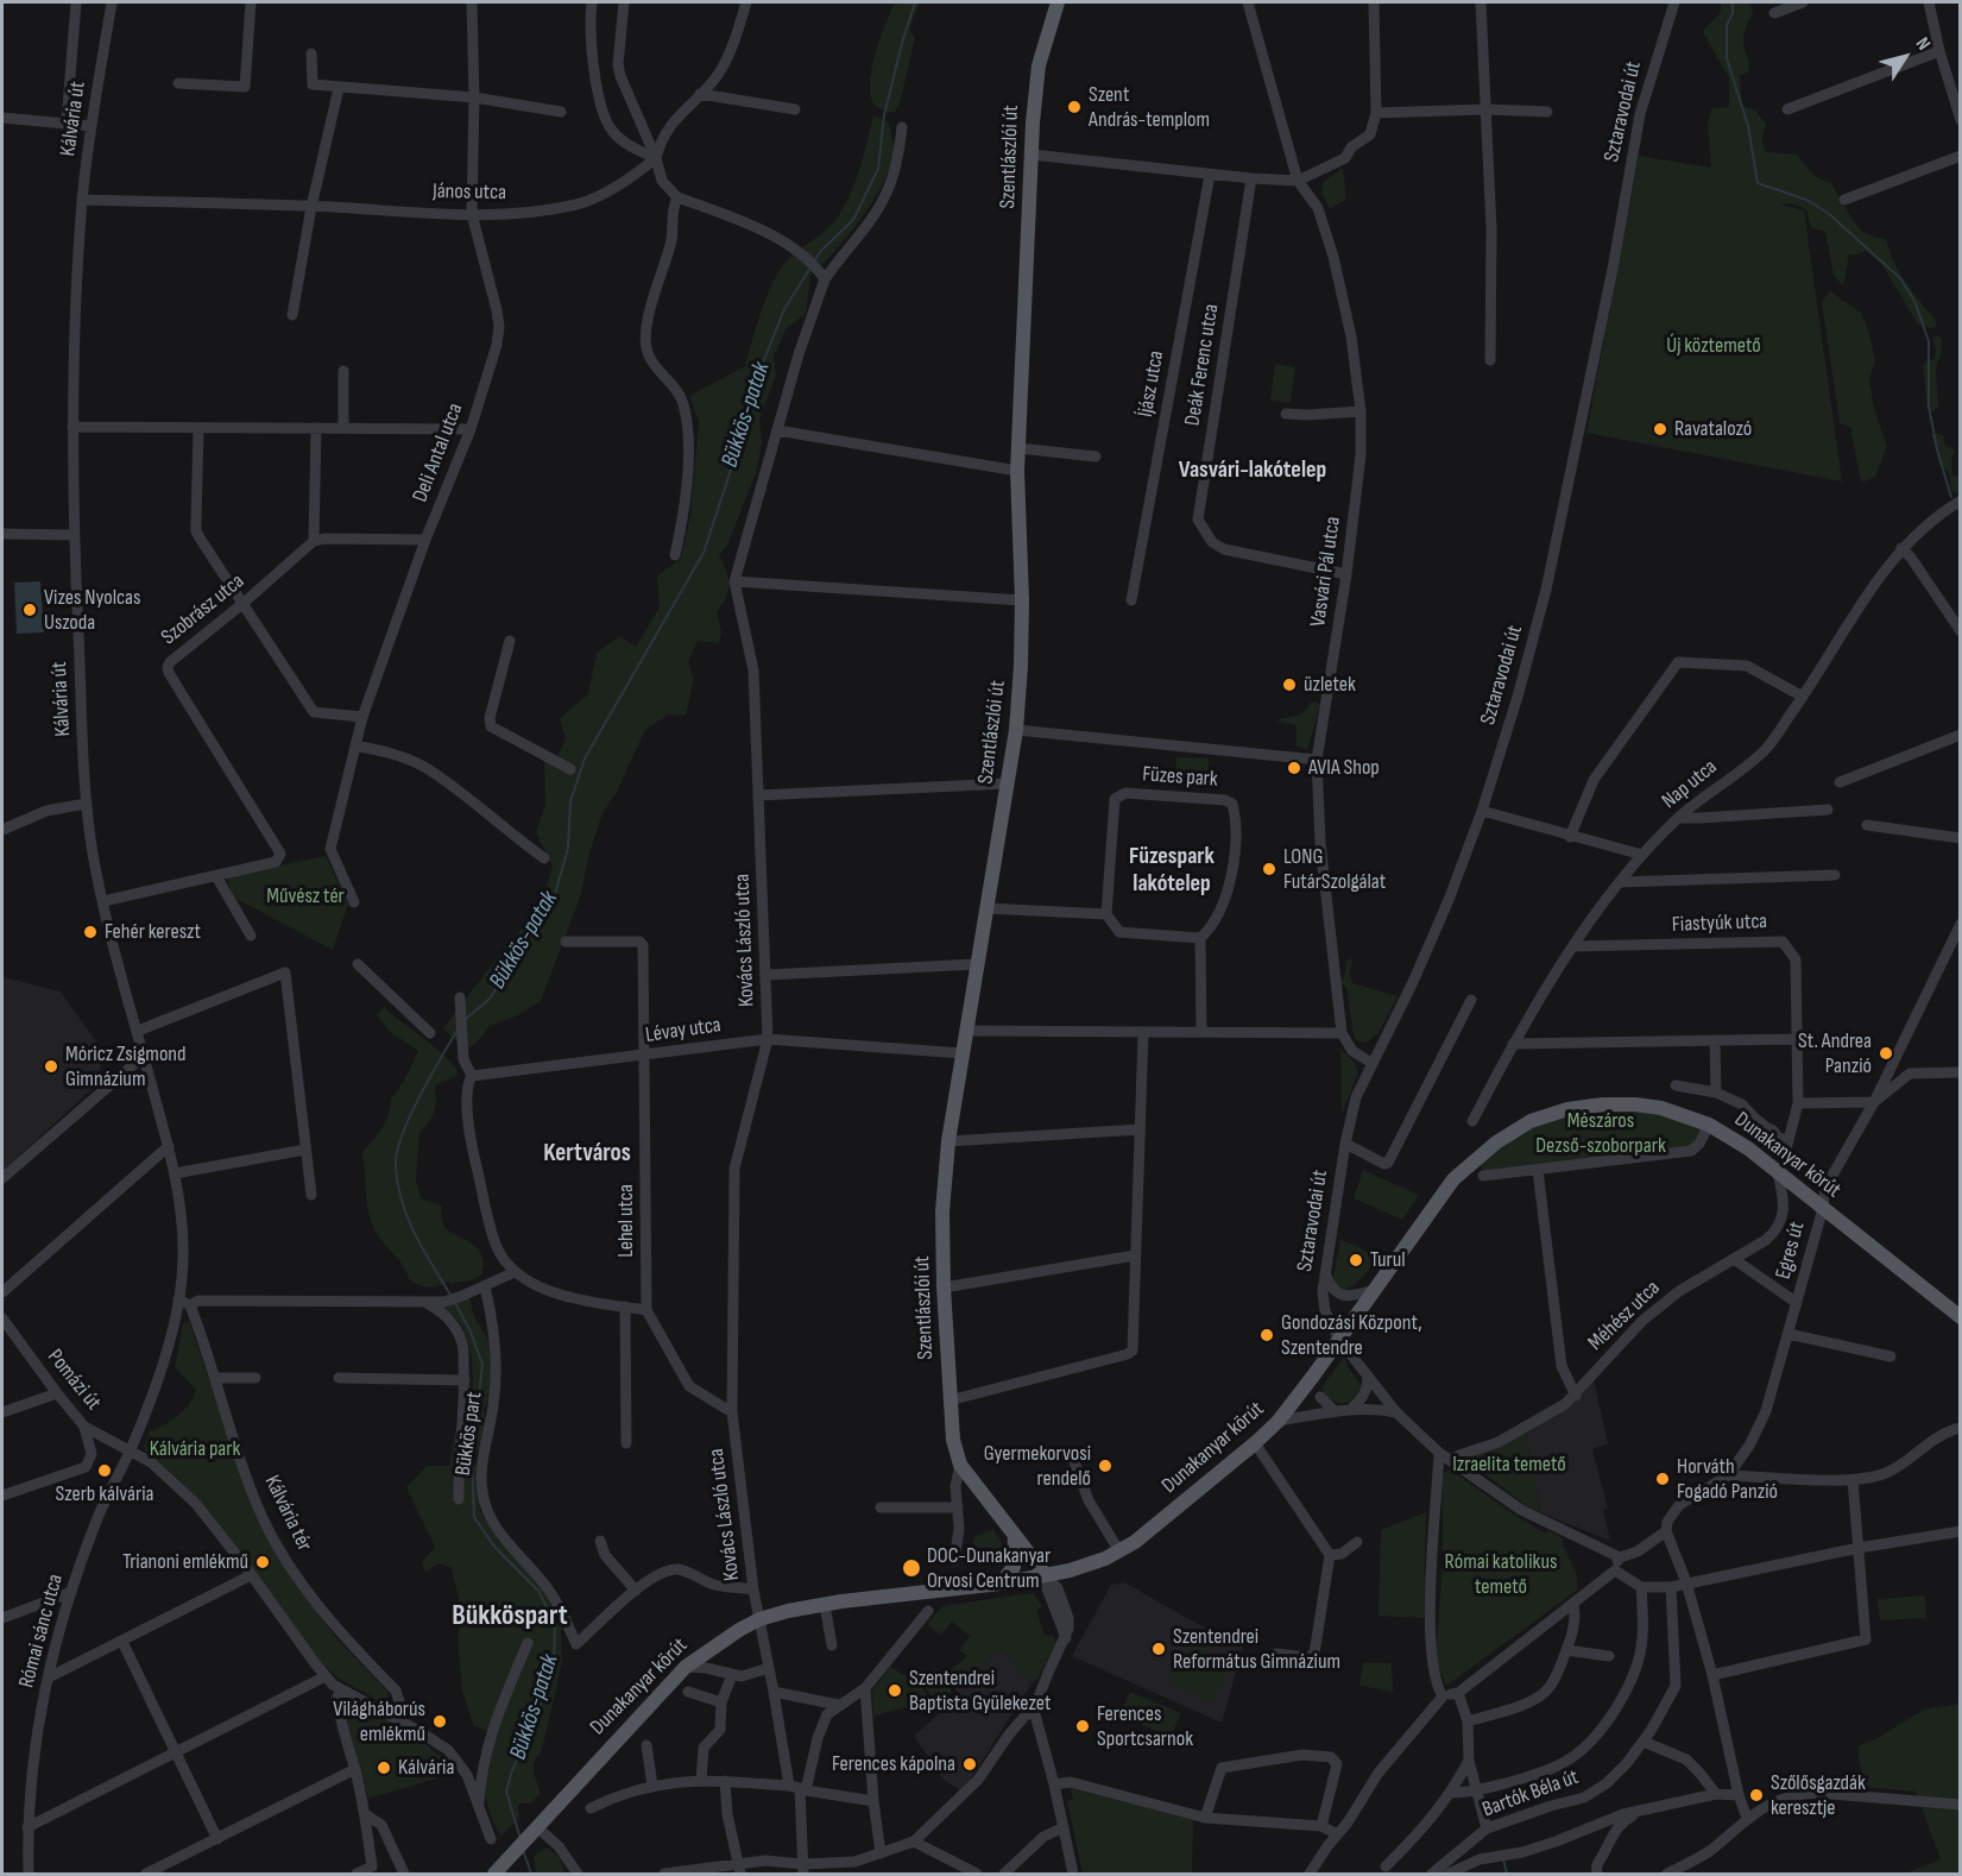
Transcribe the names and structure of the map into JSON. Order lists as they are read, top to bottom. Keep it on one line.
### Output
{"streets":{"main road":["Szentlászlói út","Dunakanyar körút"],"street":["Sztaravodai út","Kálvária út","János utca","Deák Ferenc utca","Íjász utca","Deli Antal utca","Vasvári Pál utca","Szobrász utca","Füzes park","Nap utca","Fiastyúk utca","Kovács László utca","Lévay utca","Lehel utca","Egres út","Méhész utca","Pomázi út","Bükkös part","Kálvária tér","Római sánc utca","Bartók Béla út"]},"crossings":[["Sztaravodai út","Dunakanyar körút"],["Sztaravodai út","Méhész utca"],["Kálvária út","János utca"],["Kálvária út","Római sánc utca"],["Szentlászlói út","Lévay utca"],["Szentlászlói út","Dunakanyar körút"],["János utca","Deli Antal utca"],["Deák Ferenc utca","Vasvári Pál utca"],["Nap utca","Fiastyúk utca"],["Kovács László utca","Lévay utca"],["Kovács László utca","Dunakanyar körút"],["Kovács László utca","Lehel utca"],["Lévay utca","Lehel utca"],["Dunakanyar körút","Egres út"],["Dunakanyar körút","Méhész utca"],["Pomázi út","Római sánc utca"]],"districts":["Vasvári-lakótelep","Füzespark lakótelep","Kertváros","Bükköspart"],"water":["Bükkös-patak"],"parks":["Új köztemető","Művész tér","Mészáros Dezső-szoborpark","Kálvária park","Izraelita temető","Római katolikus temető"],"places":["Szent András-templom","Ravatalozó","Vizes Nyolcas Uszoda","üzletek","AVIA Shop","LONG FutárSzolgálat","Fehér kereszt","St. Andrea Panzió","Móricz Zsigmond Gimnázium","Turul","Gondozási Központ, Szentendre","Gyermekorvosi rendelő","Szerb kálvária","Horváth Fogadó Panzió","Trianoni emlékmű","DOC-Dunakanyar Orvosi Centrum","Szentendrei Református Gimnázium","Szentendrei Baptista Gyülekezet","Világháborús emlékmű","Ferences Sportcsarnok","Ferences kápolna","Kálvária","Szőlősgazdák keresztje"],"north":"top right"}
